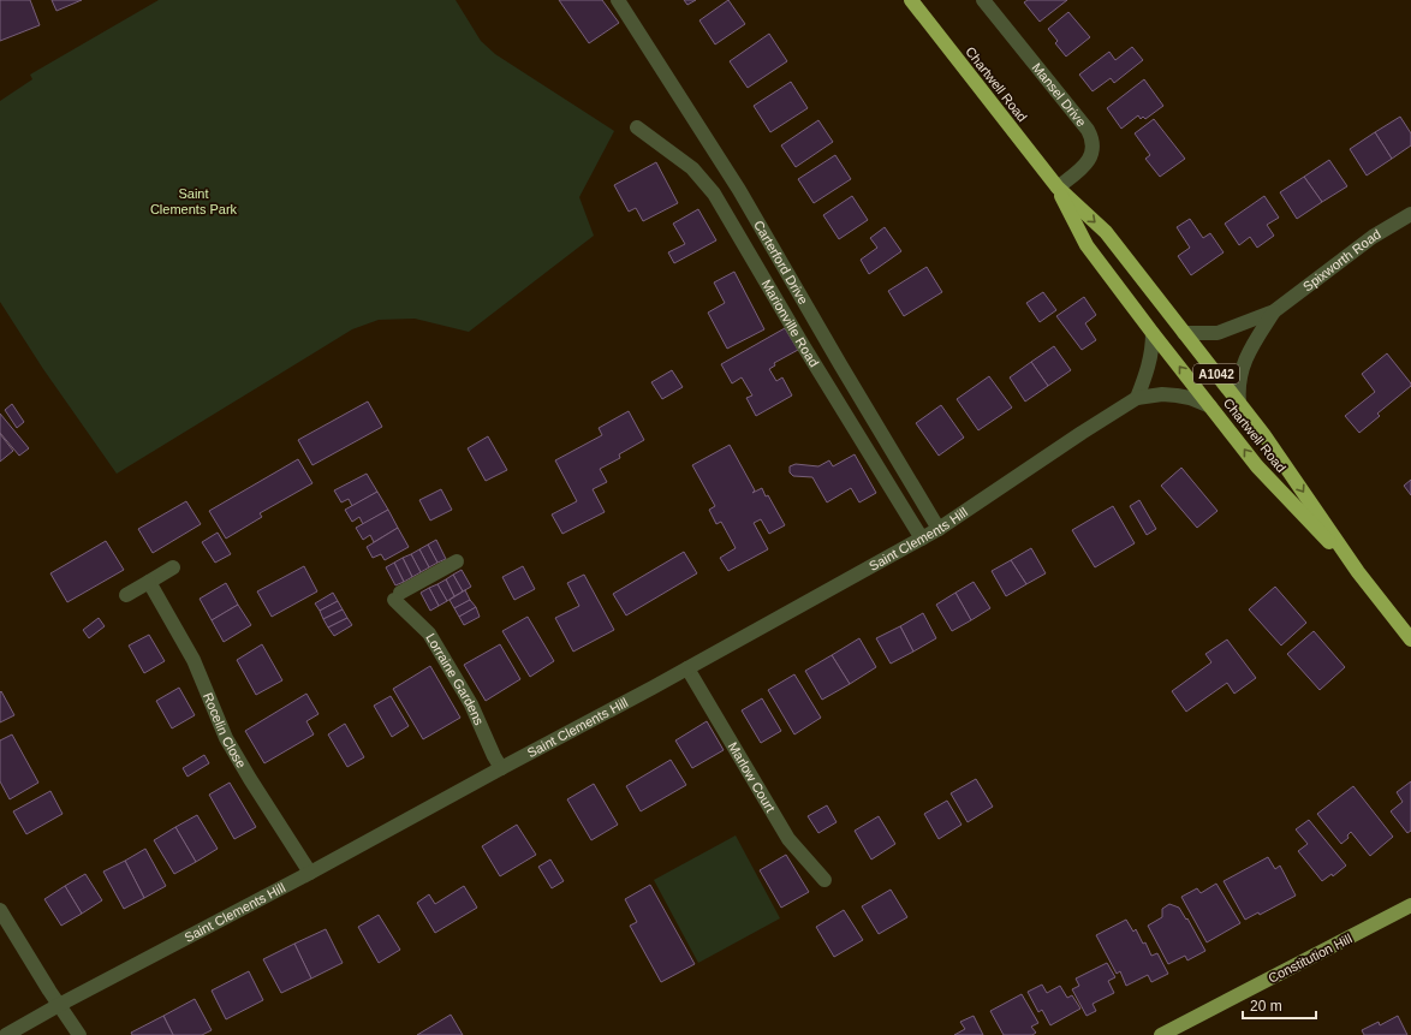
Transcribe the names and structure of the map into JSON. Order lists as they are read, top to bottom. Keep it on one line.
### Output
{"streets":{"highway":["Chartwell Road","A1042"],"main road":["Constitution Hill"],"street":["Mansel Drive","Spixworth Road","Carterford Drive","Marionville Road","Saint Clements Hill","Lorraine Gardens","Rocelin Close","Marlow Court"]},"crossings":[["Chartwell Road","Mansel Drive"],["Chartwell Road","Spixworth Road"],["Chartwell Road","Saint Clements Hill"],["Carterford Drive","Saint Clements Hill"],["Marionville Road","Saint Clements Hill"],["Saint Clements Hill","Lorraine Gardens"],["Saint Clements Hill","Rocelin Close"],["Saint Clements Hill","Marlow Court"]],"parks":["Saint Clements Park"],"scale_bar":"20 m"}
